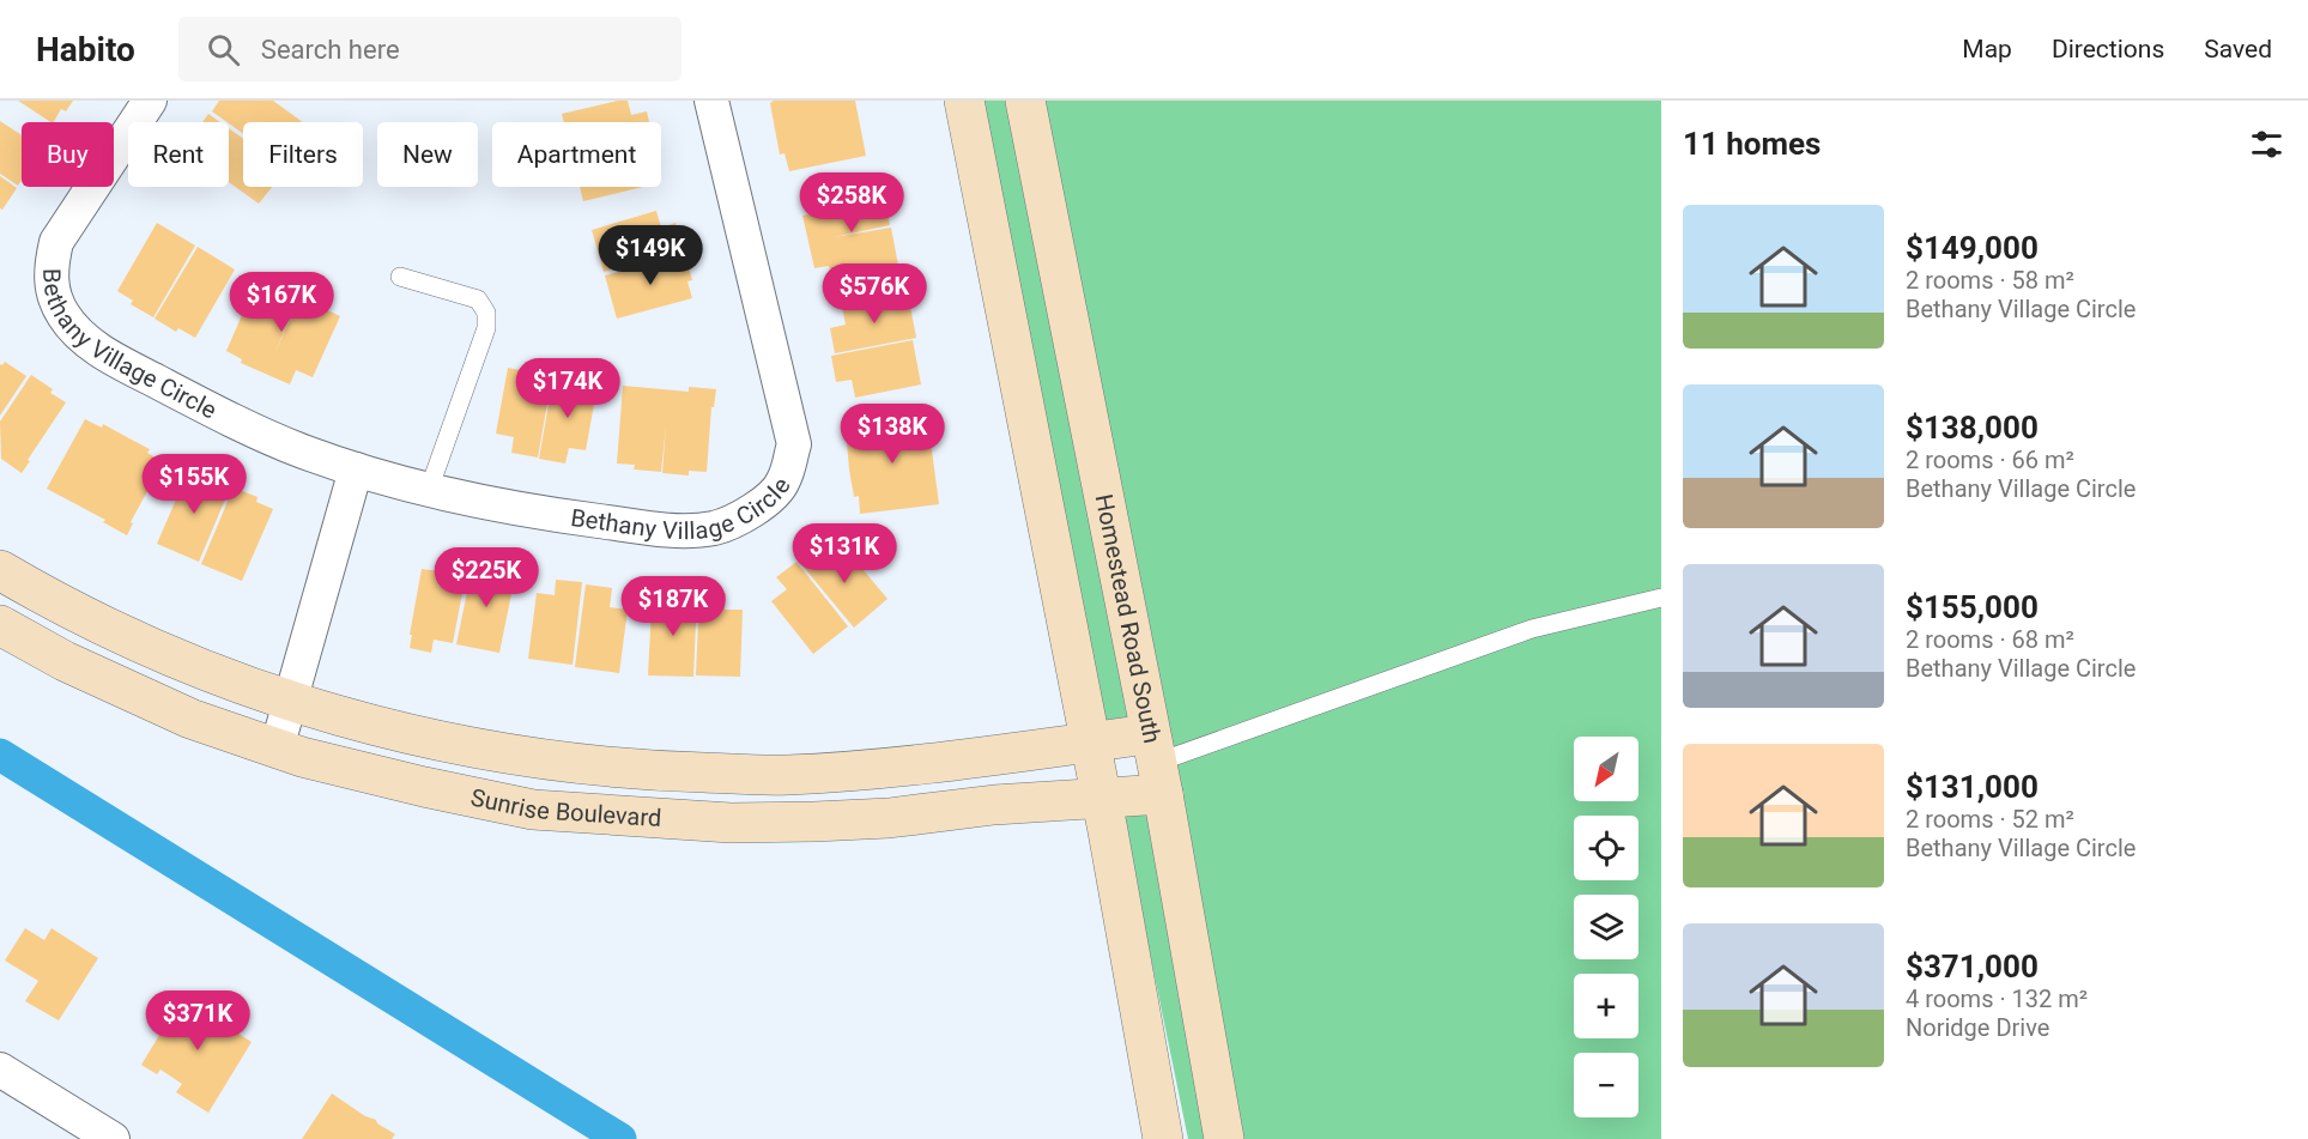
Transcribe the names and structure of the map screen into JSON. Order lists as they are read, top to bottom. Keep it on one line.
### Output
{"streets":{"street":["Bethany Village Circle","Homestead Road South","Sunrise Boulevard"]},"crossings":[["Homestead Road South","Sunrise Boulevard"]],"north":"bottom left","page":{"header":"Habito","search":"Search here","nav":["Map","Directions","Saved"],"heading":"11 homes","chip":["Buy","Rent","Filters","New","Apartment"],"price":["$258K","$149K","$576K","$167K","$174K","$138K","$155K","$131K","$225K","$187K","$371K"],"list":[{"name":"$149,000","note":"2 rooms · 58 m² · Bethany Village Circle"},{"name":"$138,000","note":"2 rooms · 66 m² · Bethany Village Circle"},{"name":"$155,000","note":"2 rooms · 68 m² · Bethany Village Circle"},{"name":"$131,000","note":"2 rooms · 52 m² · Bethany Village Circle"},{"name":"$371,000","note":"4 rooms · 132 m² · Noridge Drive"}],"map_buttons":["+","−"]}}
